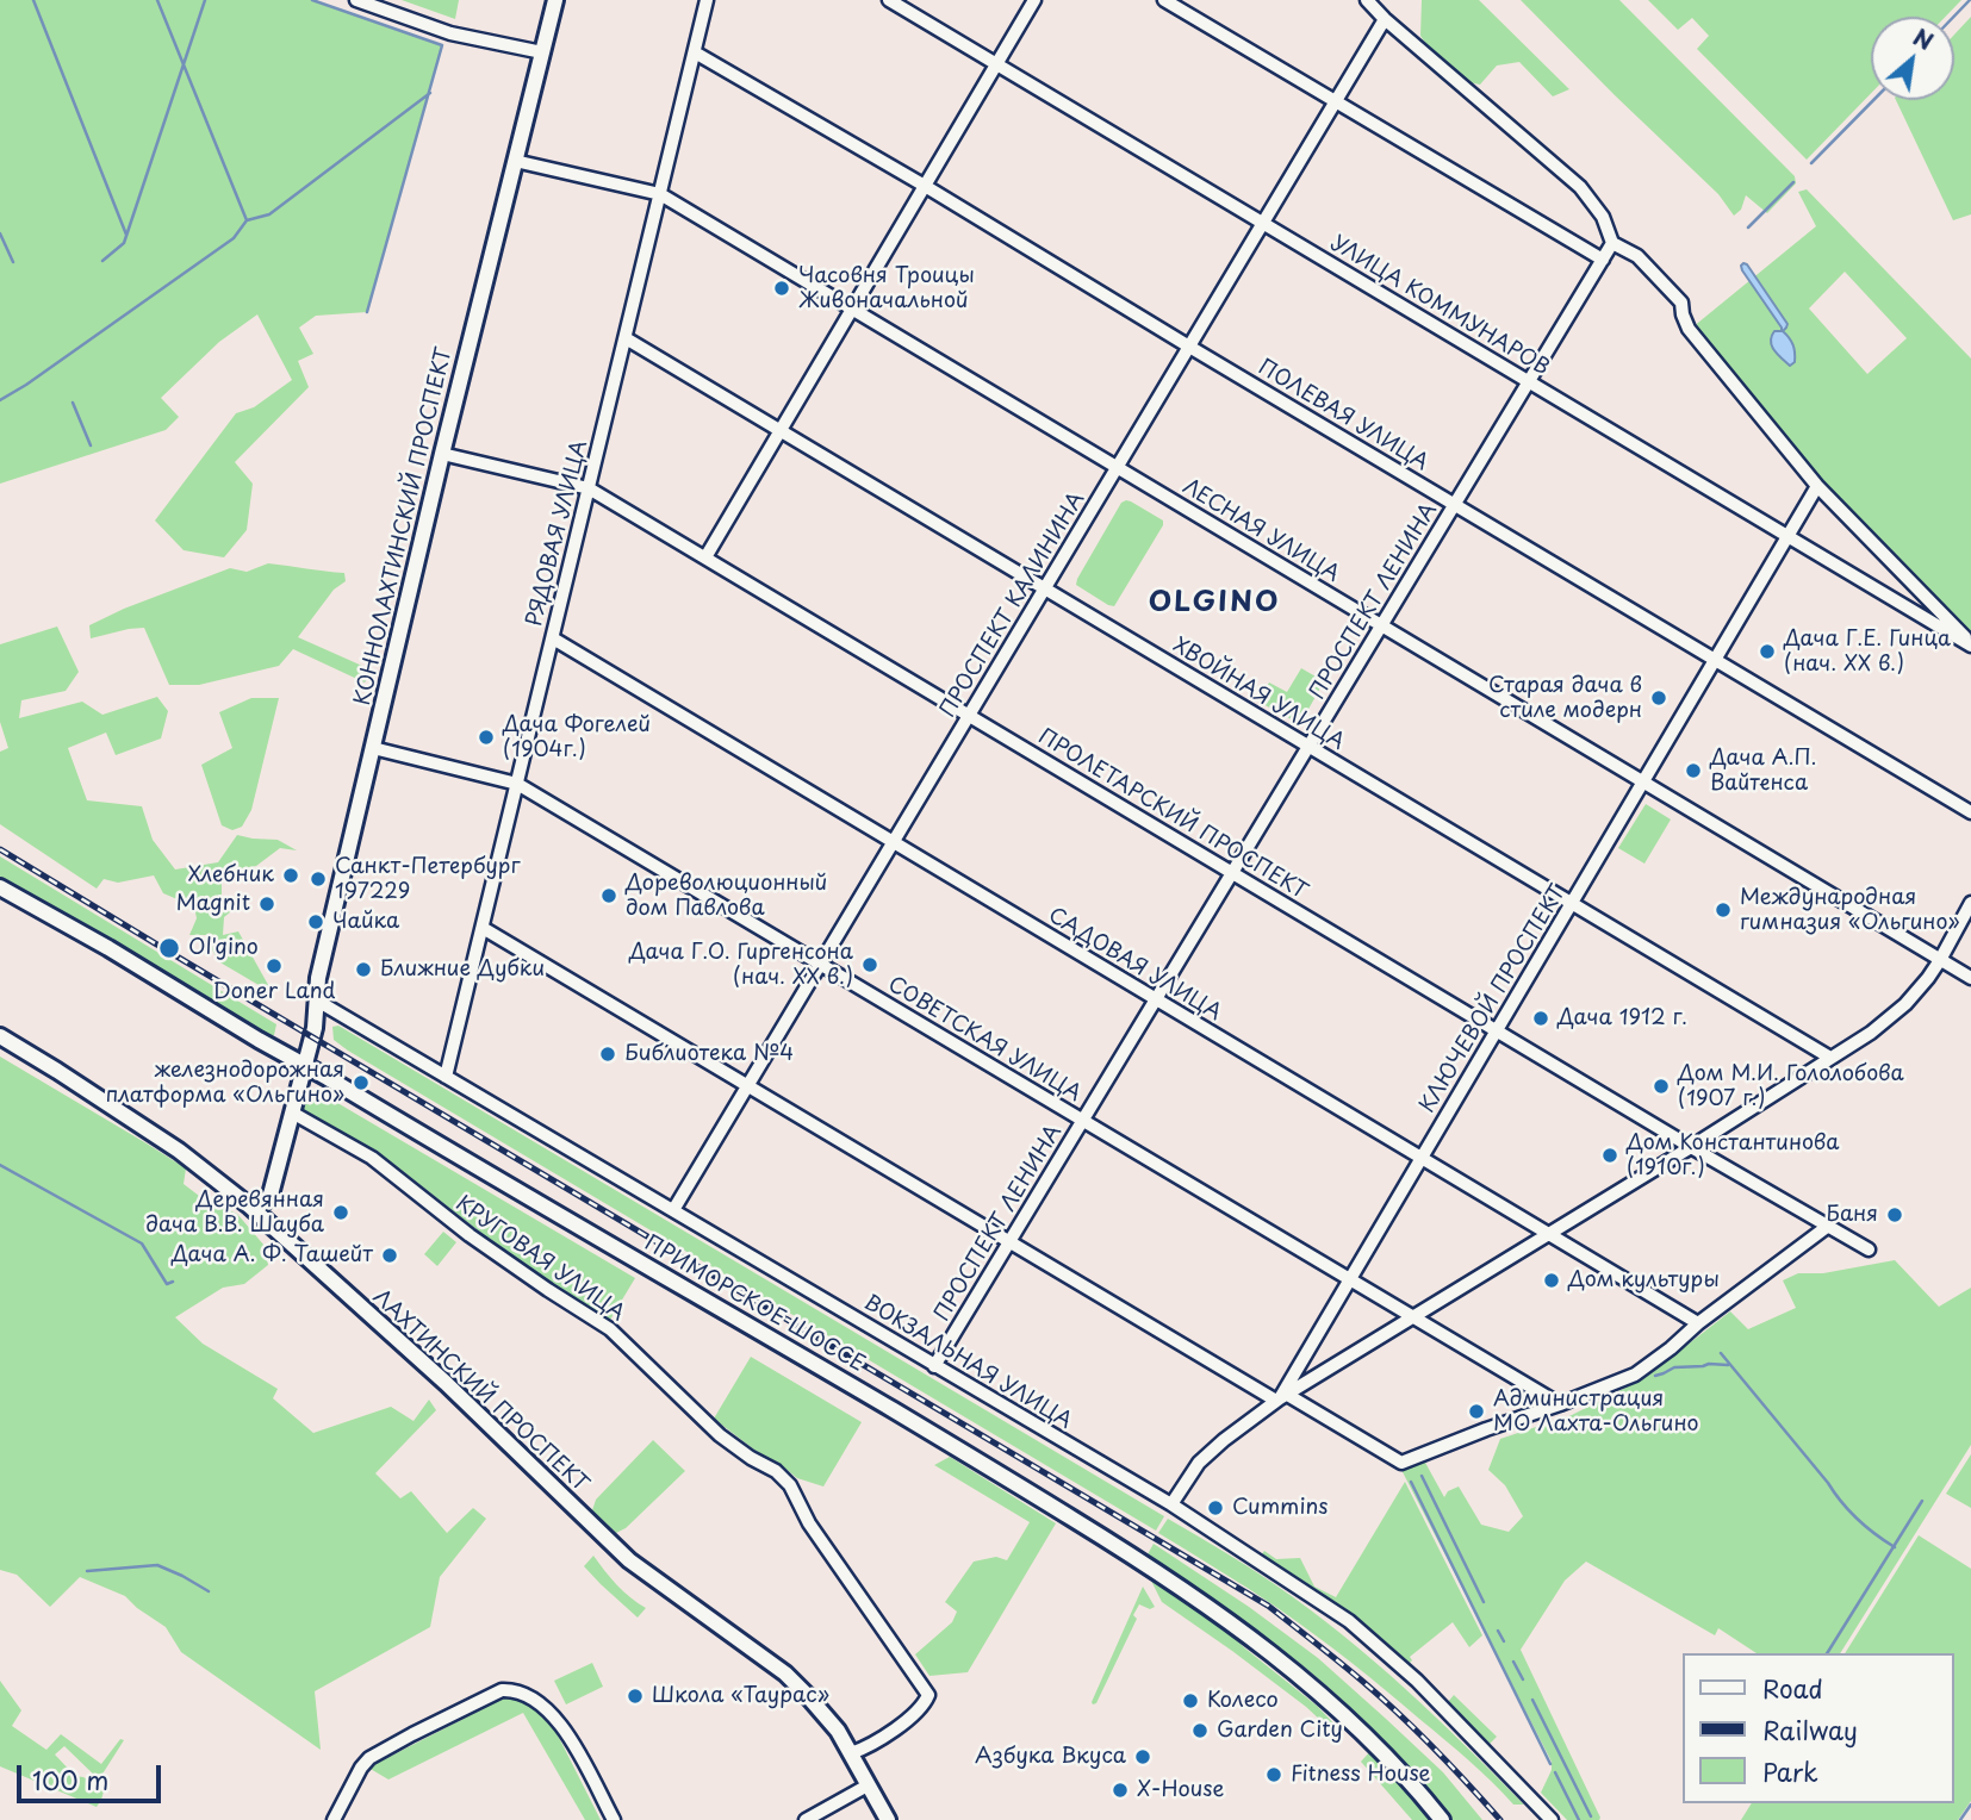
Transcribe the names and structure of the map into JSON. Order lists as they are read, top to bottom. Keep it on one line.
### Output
{"streets":{"main road":["КОННОЛАХТИНСКИЙ ПРОСПЕКТ","ПРИМОРСКОЕ ШОССЕ","ЛАХТИНСКИЙ ПРОСПЕКТ"],"street":["УЛИЦА КОММУНАРОВ","ПОЛЕВАЯ УЛИЦА","ЛЕСНАЯ УЛИЦА","РЯДОВАЯ УЛИЦА","ПРОСПЕКТ ЛЕНИНА","ПРОСПЕКТ КАЛИНИНА","ХВОЙНАЯ УЛИЦА","ПРОЛЕТАРСКИЙ ПРОСПЕКТ","САДОВАЯ УЛИЦА","КЛЮЧЕВОЙ ПРОСПЕКТ","СОВЕТСКАЯ УЛИЦА","КРУГОВАЯ УЛИЦА","ВОКЗАЛЬНАЯ УЛИЦА"]},"crossings":[["УЛИЦА КОММУНАРОВ","ПРОСПЕКТ ЛЕНИНА"],["УЛИЦА КОММУНАРОВ","ПРОСПЕКТ КАЛИНИНА"],["УЛИЦА КОММУНАРОВ","КЛЮЧЕВОЙ ПРОСПЕКТ"],["ПОЛЕВАЯ УЛИЦА","РЯДОВАЯ УЛИЦА"],["ПОЛЕВАЯ УЛИЦА","ПРОСПЕКТ ЛЕНИНА"],["ПОЛЕВАЯ УЛИЦА","ПРОСПЕКТ КАЛИНИНА"],["ПОЛЕВАЯ УЛИЦА","КЛЮЧЕВОЙ ПРОСПЕКТ"],["КОННОЛАХТИНСКИЙ ПРОСПЕКТ","ЛЕСНАЯ УЛИЦА"],["КОННОЛАХТИНСКИЙ ПРОСПЕКТ","ПРОЛЕТАРСКИЙ ПРОСПЕКТ"],["КОННОЛАХТИНСКИЙ ПРОСПЕКТ","СОВЕТСКАЯ УЛИЦА"],["КОННОЛАХТИНСКИЙ ПРОСПЕКТ","КРУГОВАЯ УЛИЦА"],["КОННОЛАХТИНСКИЙ ПРОСПЕКТ","ПРИМОРСКОЕ ШОССЕ"],["КОННОЛАХТИНСКИЙ ПРОСПЕКТ","ВОКЗАЛЬНАЯ УЛИЦА"],["КОННОЛАХТИНСКИЙ ПРОСПЕКТ","ЛАХТИНСКИЙ ПРОСПЕКТ"],["ЛЕСНАЯ УЛИЦА","РЯДОВАЯ УЛИЦА"],["ЛЕСНАЯ УЛИЦА","ПРОСПЕКТ ЛЕНИНА"],["ЛЕСНАЯ УЛИЦА","ПРОСПЕКТ КАЛИНИНА"],["ЛЕСНАЯ УЛИЦА","КЛЮЧЕВОЙ ПРОСПЕКТ"],["РЯДОВАЯ УЛИЦА","ХВОЙНАЯ УЛИЦА"],["РЯДОВАЯ УЛИЦА","ПРОЛЕТАРСКИЙ ПРОСПЕКТ"],["РЯДОВАЯ УЛИЦА","САДОВАЯ УЛИЦА"],["РЯДОВАЯ УЛИЦА","СОВЕТСКАЯ УЛИЦА"],["РЯДОВАЯ УЛИЦА","ВОКЗАЛЬНАЯ УЛИЦА"],["ПРОСПЕКТ ЛЕНИНА","ХВОЙНАЯ УЛИЦА"],["ПРОСПЕКТ ЛЕНИНА","ПРОЛЕТАРСКИЙ ПРОСПЕКТ"],["ПРОСПЕКТ ЛЕНИНА","САДОВАЯ УЛИЦА"],["ПРОСПЕКТ ЛЕНИНА","СОВЕТСКАЯ УЛИЦА"],["ПРОСПЕКТ ЛЕНИНА","ВОКЗАЛЬНАЯ УЛИЦА"],["ПРОСПЕКТ КАЛИНИНА","ХВОЙНАЯ УЛИЦА"],["ПРОСПЕКТ КАЛИНИНА","ПРОЛЕТАРСКИЙ ПРОСПЕКТ"],["ПРОСПЕКТ КАЛИНИНА","САДОВАЯ УЛИЦА"],["ПРОСПЕКТ КАЛИНИНА","СОВЕТСКАЯ УЛИЦА"],["ПРОСПЕКТ КАЛИНИНА","ВОКЗАЛЬНАЯ УЛИЦА"],["ХВОЙНАЯ УЛИЦА","КЛЮЧЕВОЙ ПРОСПЕКТ"],["ПРОЛЕТАРСКИЙ ПРОСПЕКТ","КЛЮЧЕВОЙ ПРОСПЕКТ"],["САДОВАЯ УЛИЦА","КЛЮЧЕВОЙ ПРОСПЕКТ"],["КЛЮЧЕВОЙ ПРОСПЕКТ","СОВЕТСКАЯ УЛИЦА"],["КЛЮЧЕВОЙ ПРОСПЕКТ","ВОКЗАЛЬНАЯ УЛИЦА"],["КРУГОВАЯ УЛИЦА","ЛАХТИНСКИЙ ПРОСПЕКТ"]],"districts":["OLGINO"],"places":["Часовня Троицы Живоначальной","Дача Г.Е. Гинца (нач. XX в.)","Старая дача в стиле модерн","Дача Фогелей (1904г.)","Дача А.П. Вайтенса","Хлебник","Санкт-Петербург 197229","Дореволюционный дом Павлова","Magnit","Международная гимназия «Ольгино»","Чайка","Ol'gino","Дача Г.О. Гиргенсона (нач. XX в.)","Doner Land","Ближние Дубки","Дача 1912 г.","Библиотека №4","железнодорожная платформа «Ольгино»","Дом М.И. Гололобова (1907 г.)","Дом Константинова (1910г.)","Деревянная дача В.В. Шауба","Баня","Дача А. Ф. Ташейт","Дом культуры","Администрация МО Лахта-Ольгино","Cummins","Школа «Таурас»","Колесо","Garden City","Азбука Вкуса","Fitness House","X-House"],"legend":["Road","Railway","Park"],"scale_bar":"100 m","north":"top right"}
